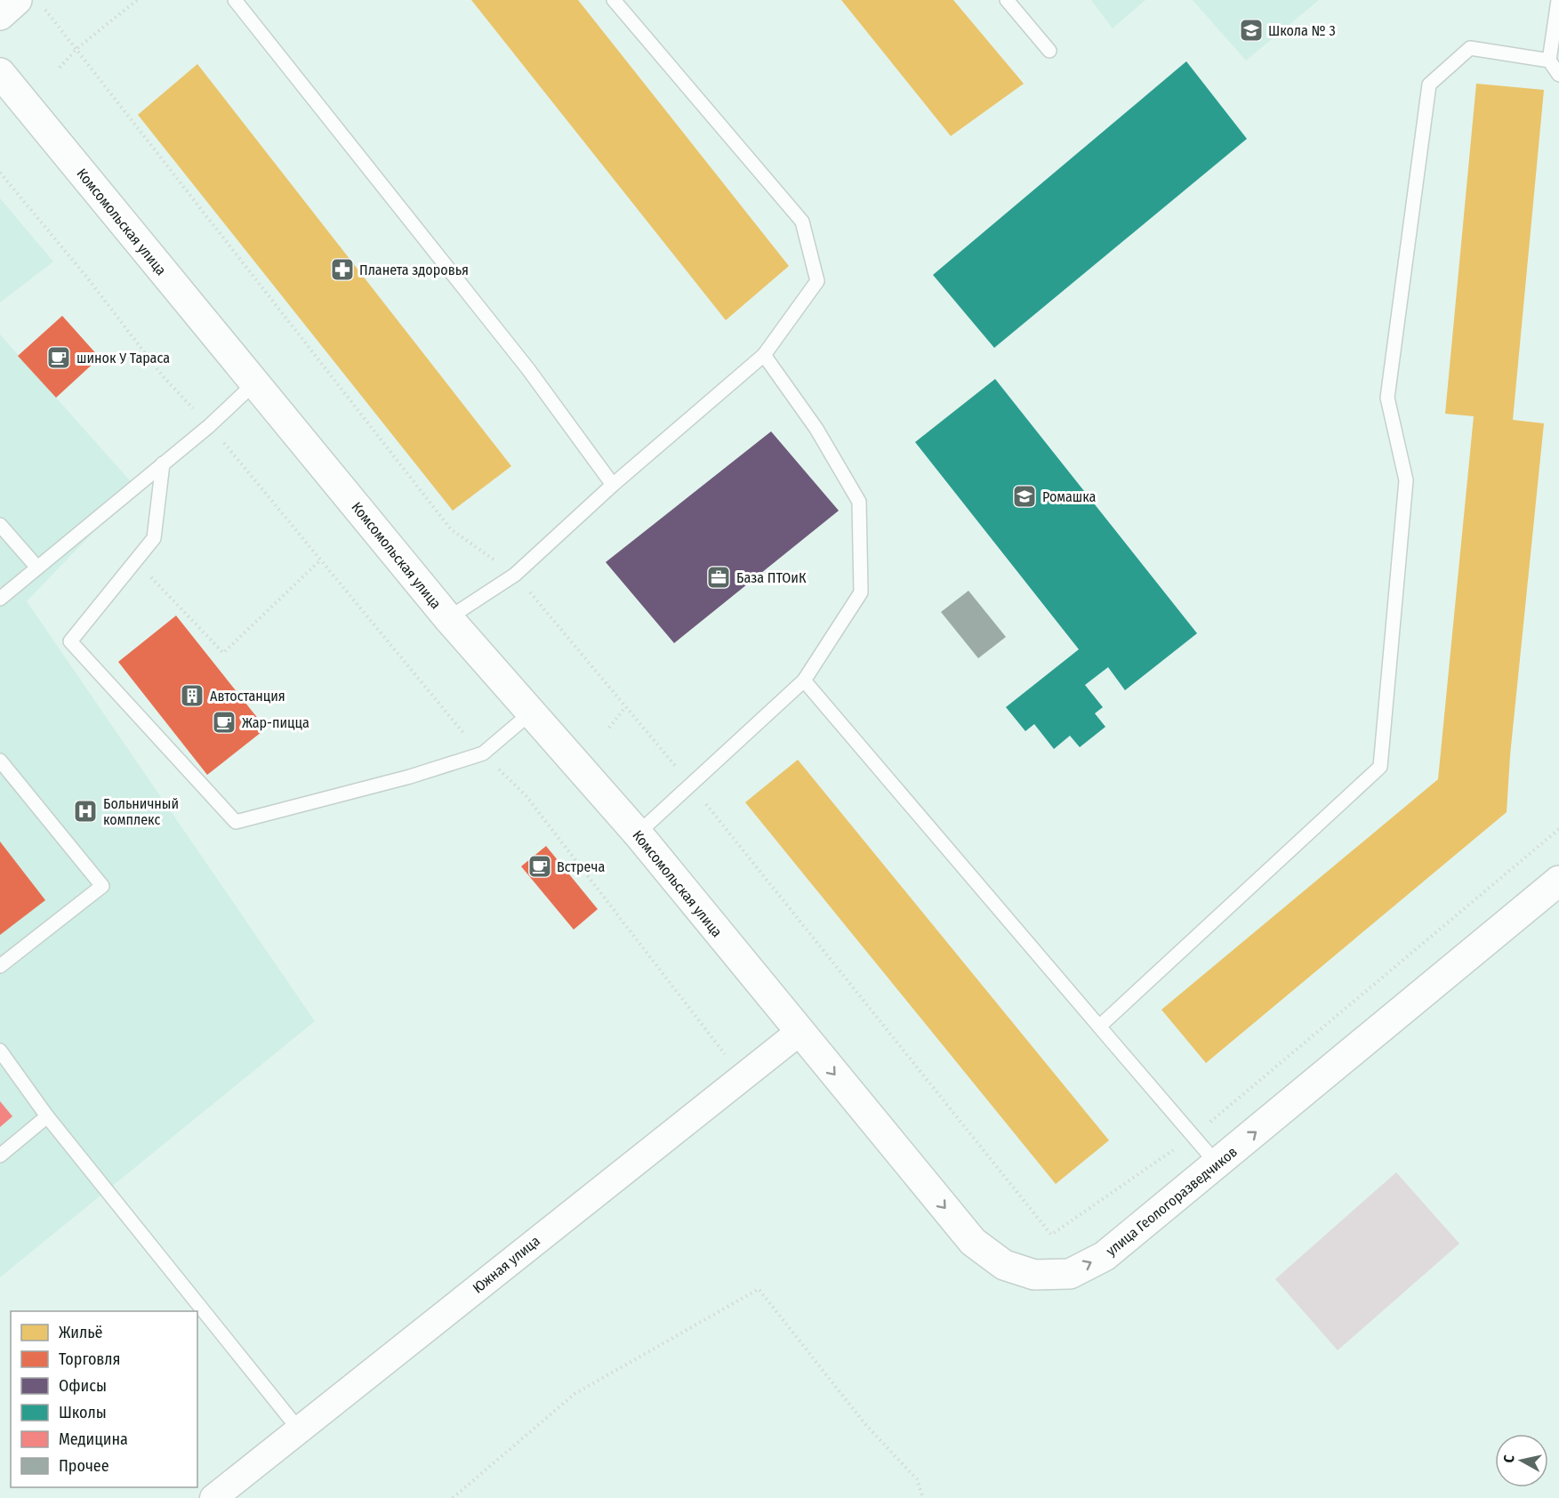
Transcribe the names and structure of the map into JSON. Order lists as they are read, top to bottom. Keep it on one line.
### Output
{"streets":{"street":["Комсомольская улица","улица Геологоразведчиков","Южная улица"]},"crossings":[["Комсомольская улица","улица Геологоразведчиков"],["Комсомольская улица","Южная улица"],["улица Геологоразведчиков","Южная улица"]],"places":{"school or university":["Школа № 3","Ромашка"],"pharmacy":["Планета здоровья"],"cafe":["шинок У Тараса","Жар-пицца","Встреча"],"office":["База ПТОиК"],"building":["Автостанция"],"hospital":["Больничный комплекс"]},"legend":["Жильё","Торговля","Офисы","Школы","Медицина","Прочее"],"north":"left"}
